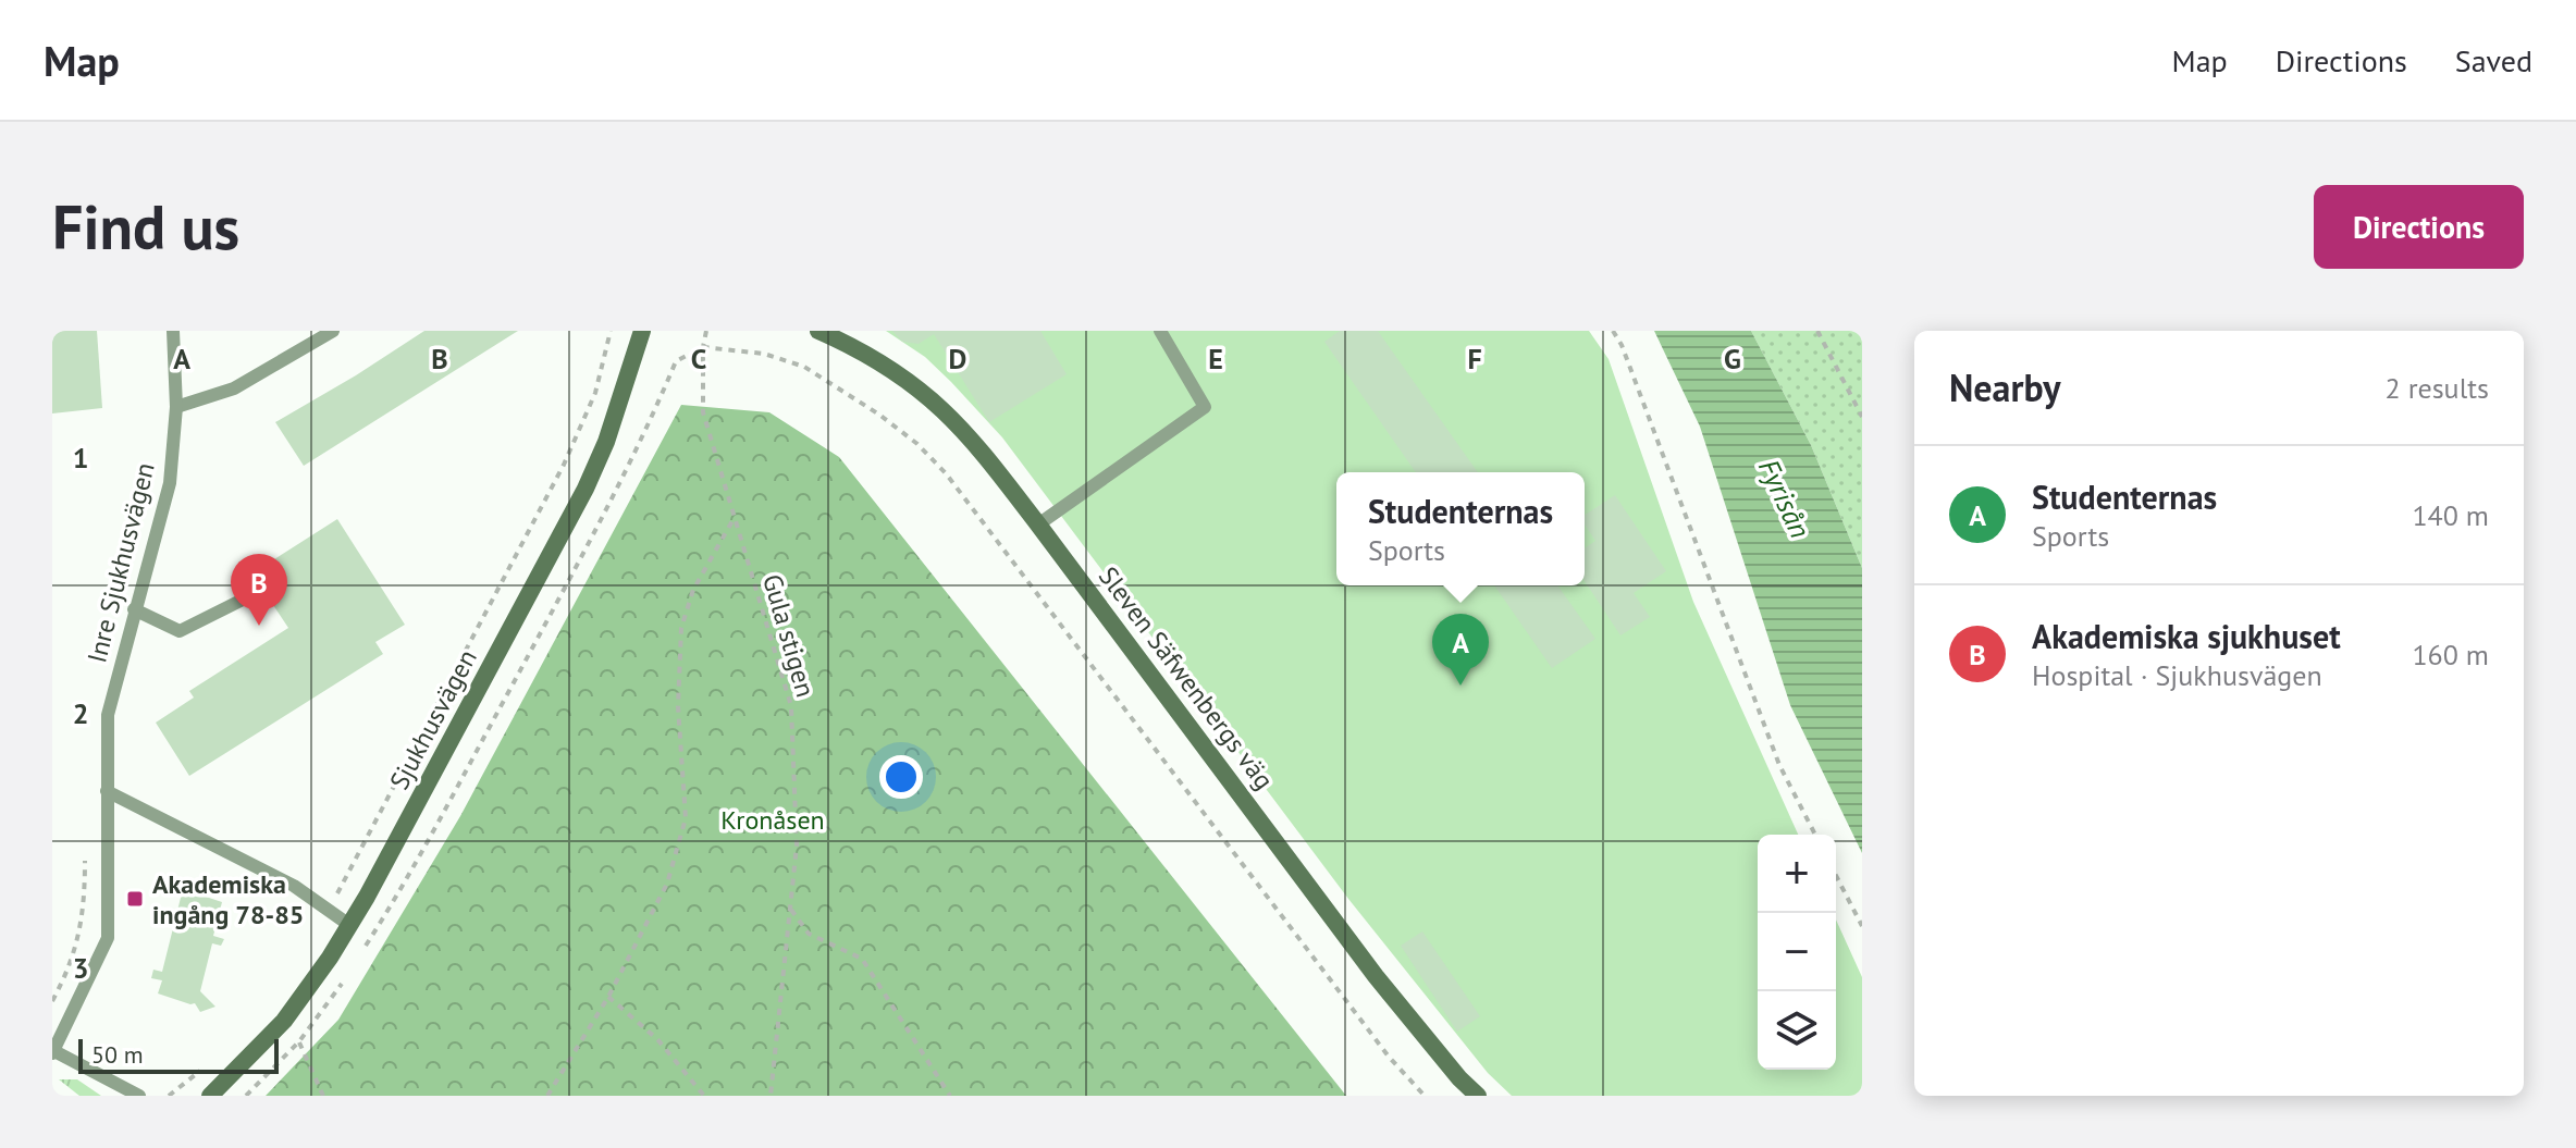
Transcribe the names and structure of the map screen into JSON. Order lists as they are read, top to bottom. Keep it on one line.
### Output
{"streets":{"street":["Sleven Säfwenbergs väg","Sjukhusvägen"],"lane":["Inre Sjukhusvägen"],"path":["Gula stigen"]},"water":["Fyrisån"],"parks":["Kronåsen"],"places":{"transit":["Akademiska ingång 78-85"]},"scale_bar":"50 m","page":{"header":"Map","nav":["Map","Directions","Saved"],"buttons":"Directions","title":"Find us","heading":["Nearby","2 results"],"list":[{"mark":"A","name":"Studenternas","note":"Sports","value":"140 m"},{"mark":"B","name":"Akademiska sjukhuset","note":"Hospital · Sjukhusvägen","value":"160 m"}],"popup":["Studenternas","Sports"],"pins":["B","A"],"map_buttons":["+","−"],"scale":"50 m"},"grid":{"columns":["A","B","C","D","E","F","G"],"rows":["1","2","3"]}}
